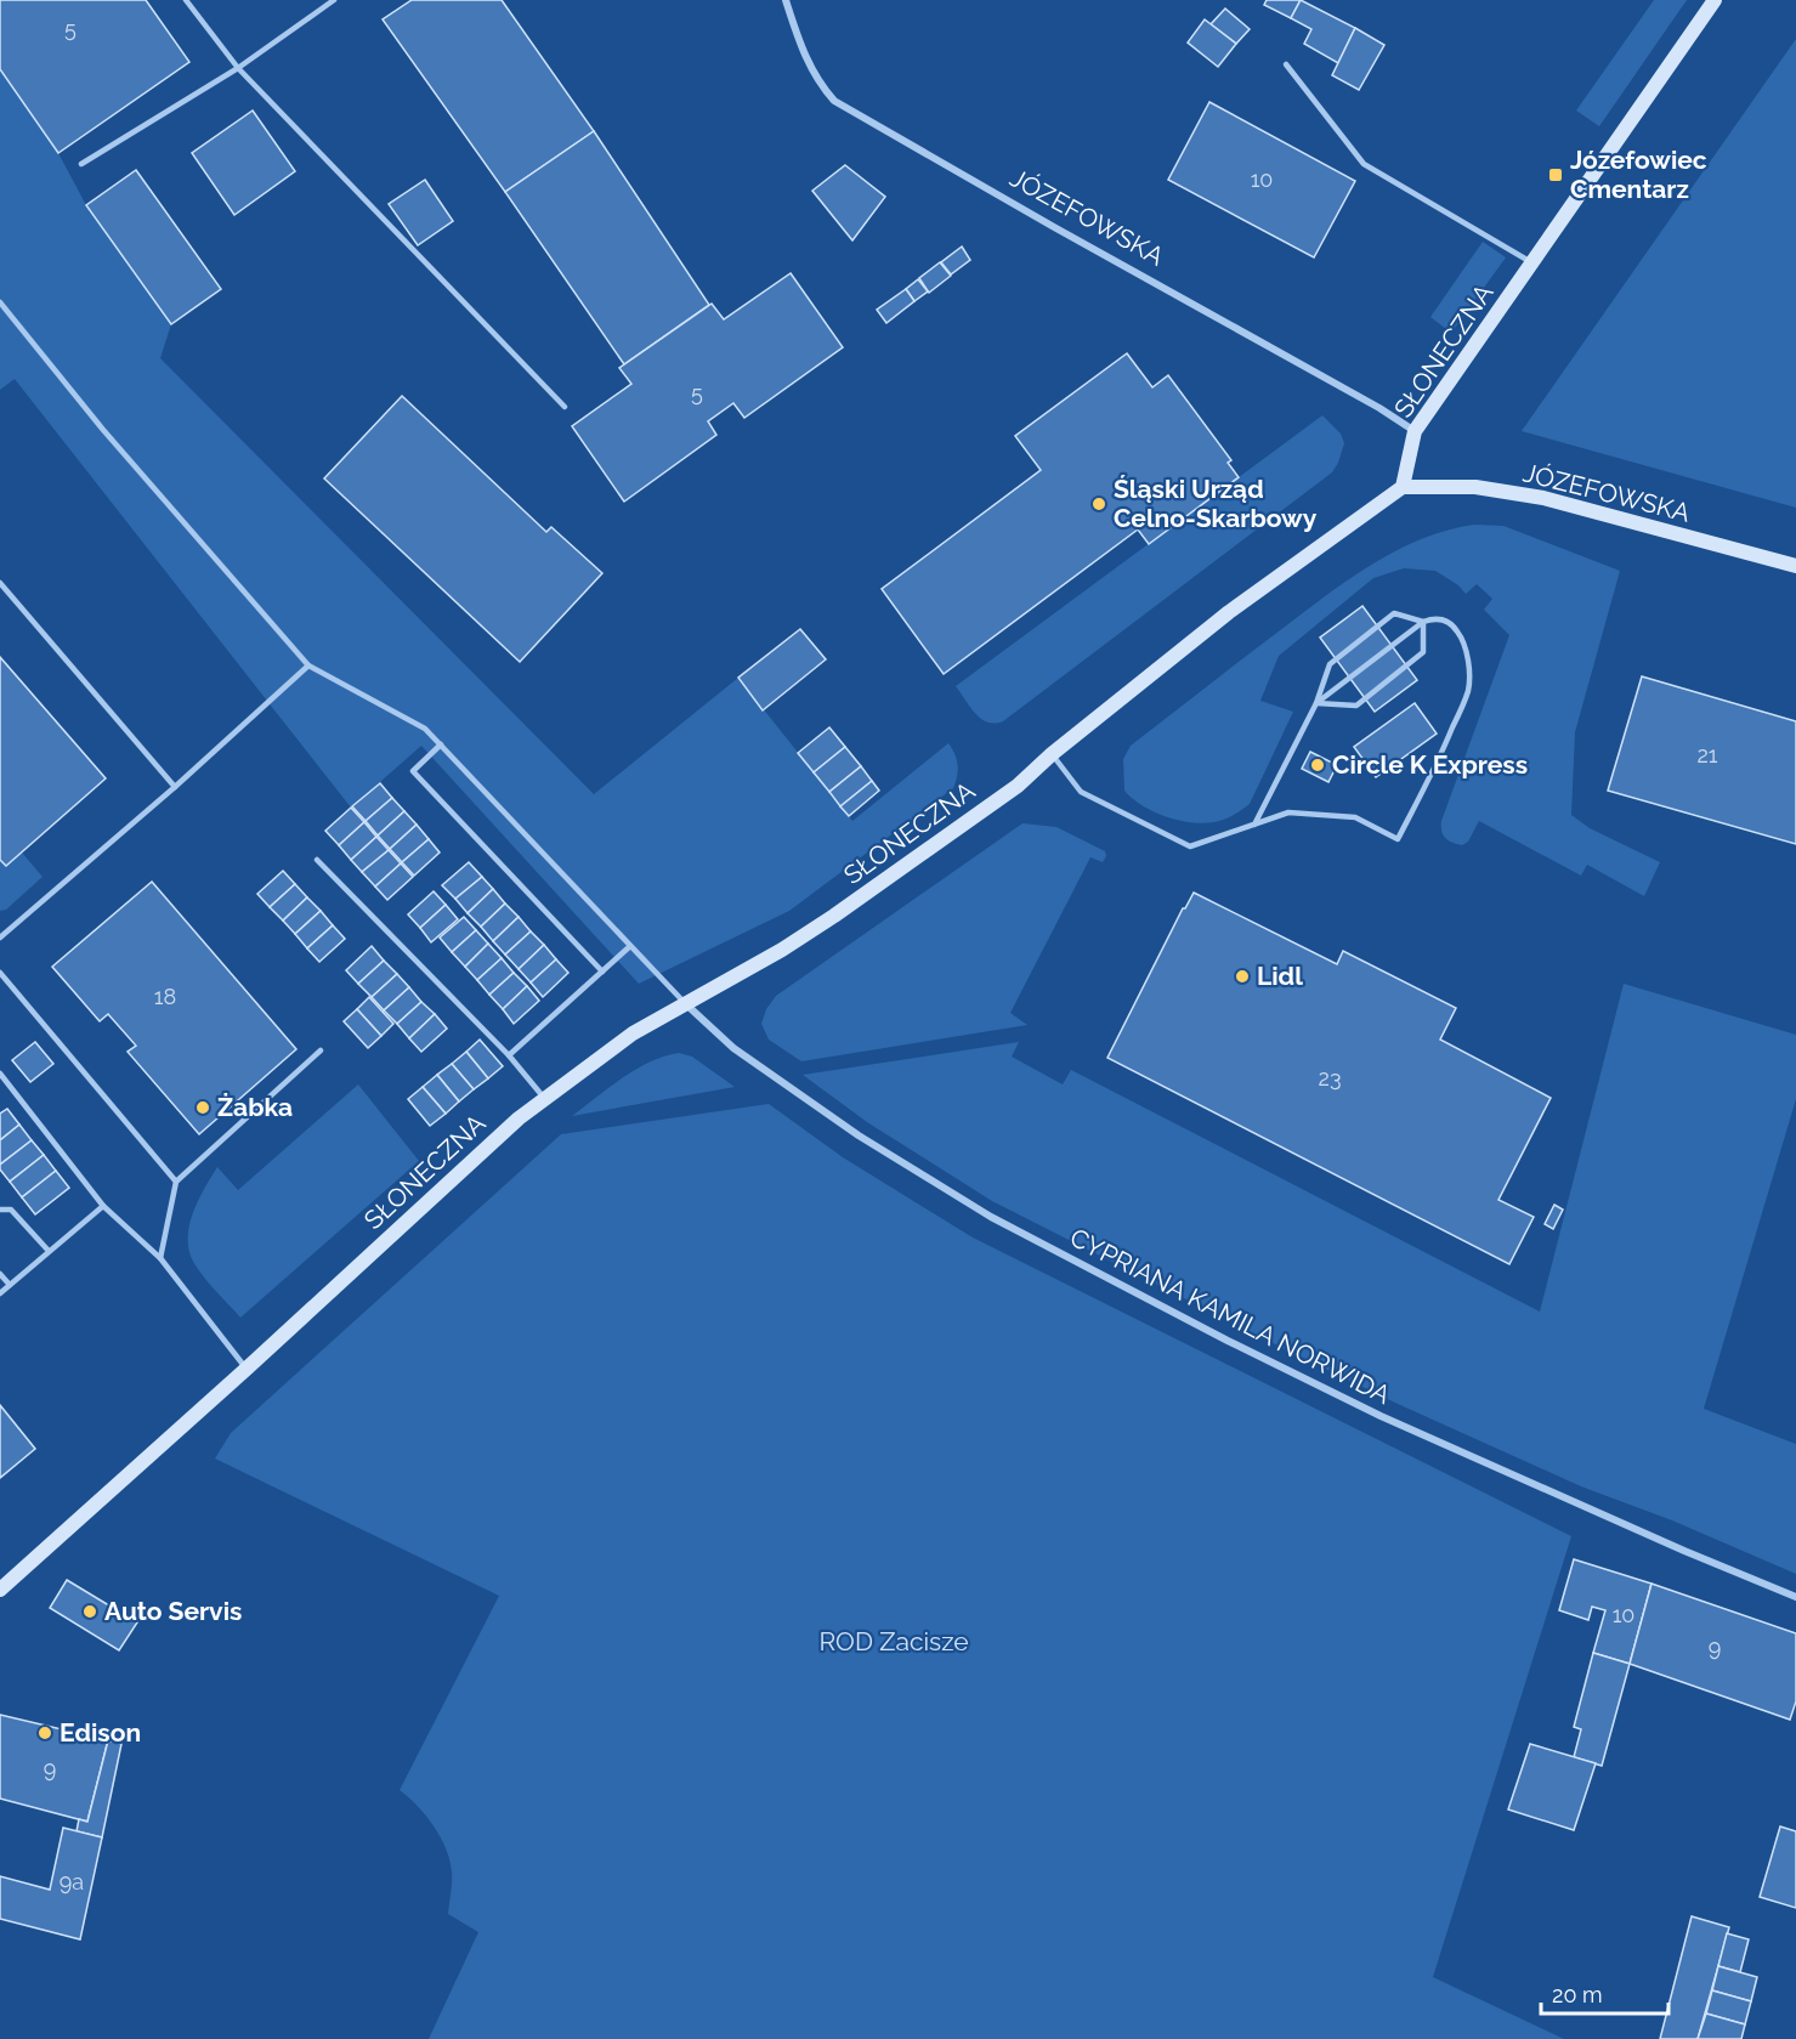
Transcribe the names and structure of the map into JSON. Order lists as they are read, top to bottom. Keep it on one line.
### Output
{"streets":{"street":["JÓZEFOWSKA","SŁONECZNA","CYPRIANA KAMILA NORWIDA"]},"crossings":[["JÓZEFOWSKA","SŁONECZNA"],["SŁONECZNA","CYPRIANA KAMILA NORWIDA"]],"parks":["ROD Zacisze"],"places":{"transit":["Józefowiec Cmentarz"],"other":["Śląski Urząd Celno-Skarbowy","Circle K Express","Lidl","Żabka","Auto Servis","Edison"]},"house_numbers":["5","10","5","21","18","23","10","9","9","9a"],"scale_bar":"20 m"}
